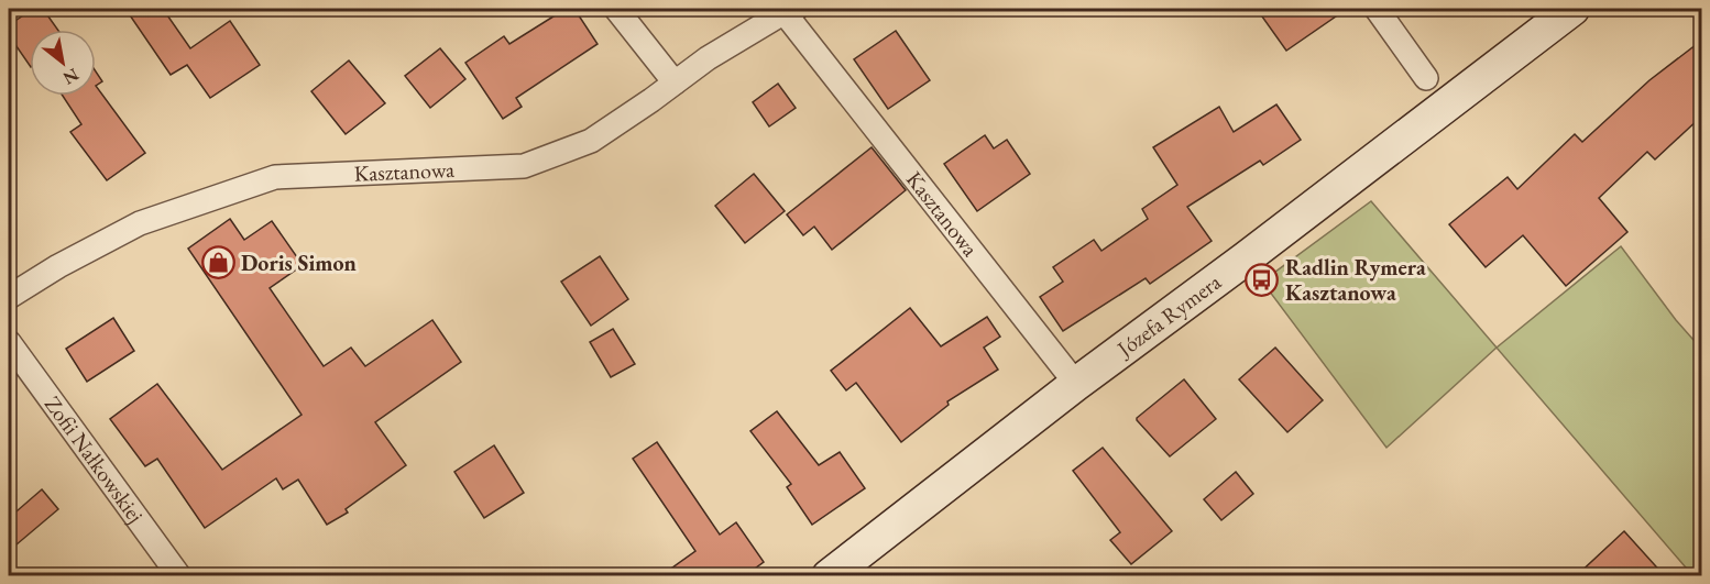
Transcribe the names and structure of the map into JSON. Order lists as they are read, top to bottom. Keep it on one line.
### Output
{"streets":{"street":["Kasztanowa","Józefa Rymera","Zofii Nałkowskiej"]},"crossings":[["Kasztanowa","Józefa Rymera"]],"places":{"shop":["Doris Simon"],"bus stop":["Radlin Rymera Kasztanowa"]},"north":"bottom right"}
